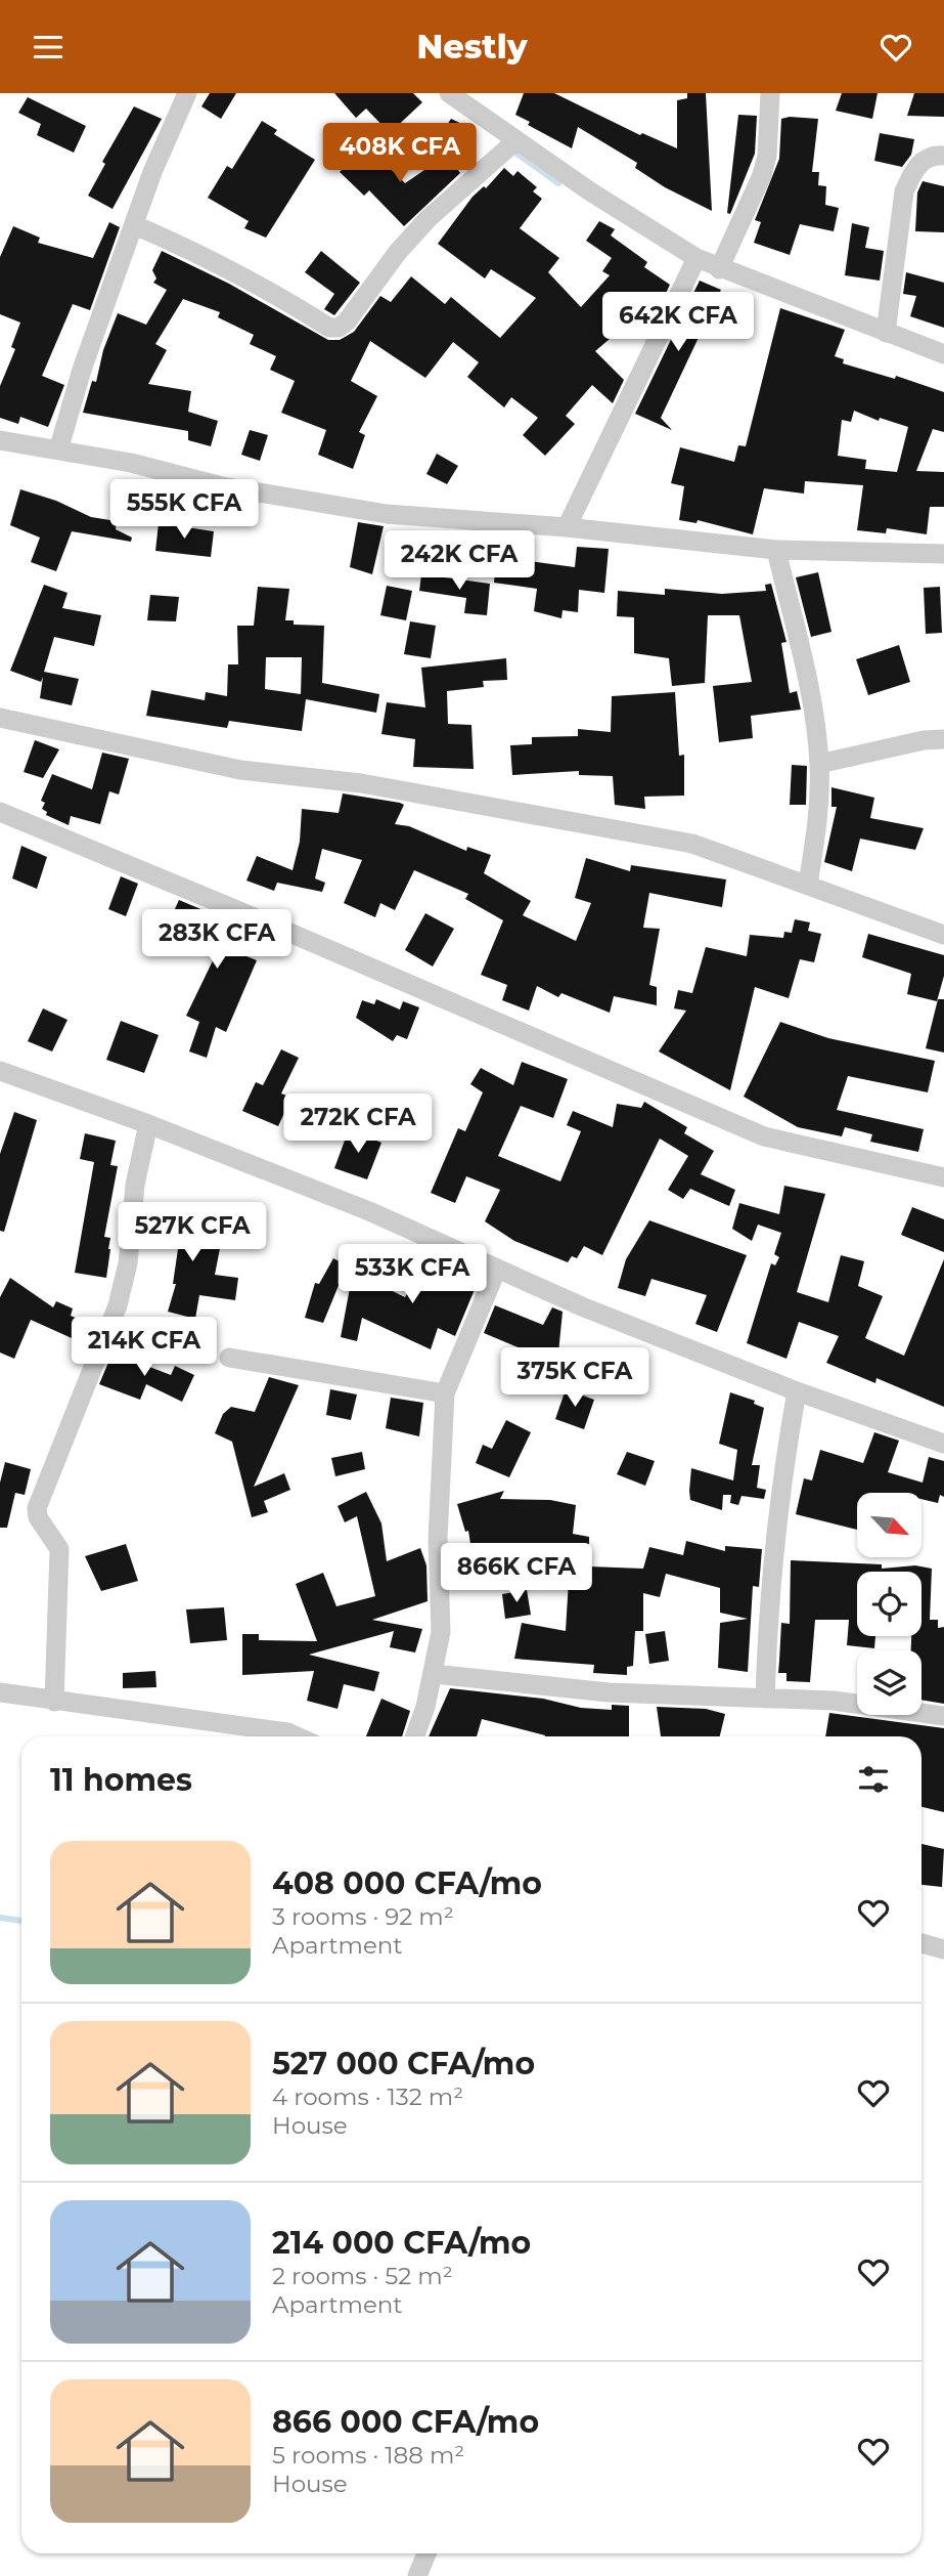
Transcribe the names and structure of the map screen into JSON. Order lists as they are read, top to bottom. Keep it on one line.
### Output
{"north":"bottom right","page":{"header":"Nestly","price":["408K CFA","642K CFA","555K CFA","242K CFA","283K CFA","272K CFA","527K CFA","533K CFA","214K CFA","375K CFA","866K CFA"],"heading":"11 homes","list":[{"name":"408 000 CFA/mo","note":"3 rooms · 92 m² · Apartment"},{"name":"527 000 CFA/mo","note":"4 rooms · 132 m² · House"},{"name":"214 000 CFA/mo","note":"2 rooms · 52 m² · Apartment"},{"name":"866 000 CFA/mo","note":"5 rooms · 188 m² · House"}]}}
